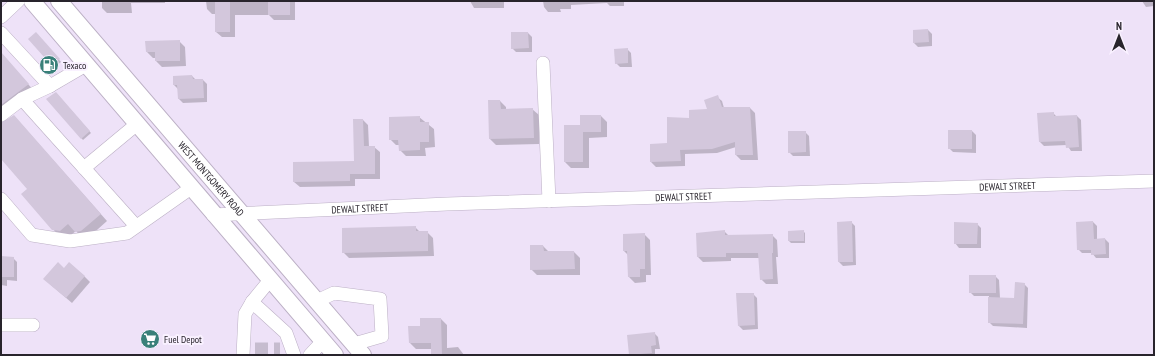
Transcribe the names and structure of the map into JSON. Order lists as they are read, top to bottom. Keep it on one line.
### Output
{"streets":{"main road":["WEST MONTGOMERY ROAD"],"street":["DEWALT STREET"]},"crossings":[["WEST MONTGOMERY ROAD","DEWALT STREET"]],"places":{"fuel station":["Texaco"],"supermarket":["Fuel Depot"]},"north":"top"}
